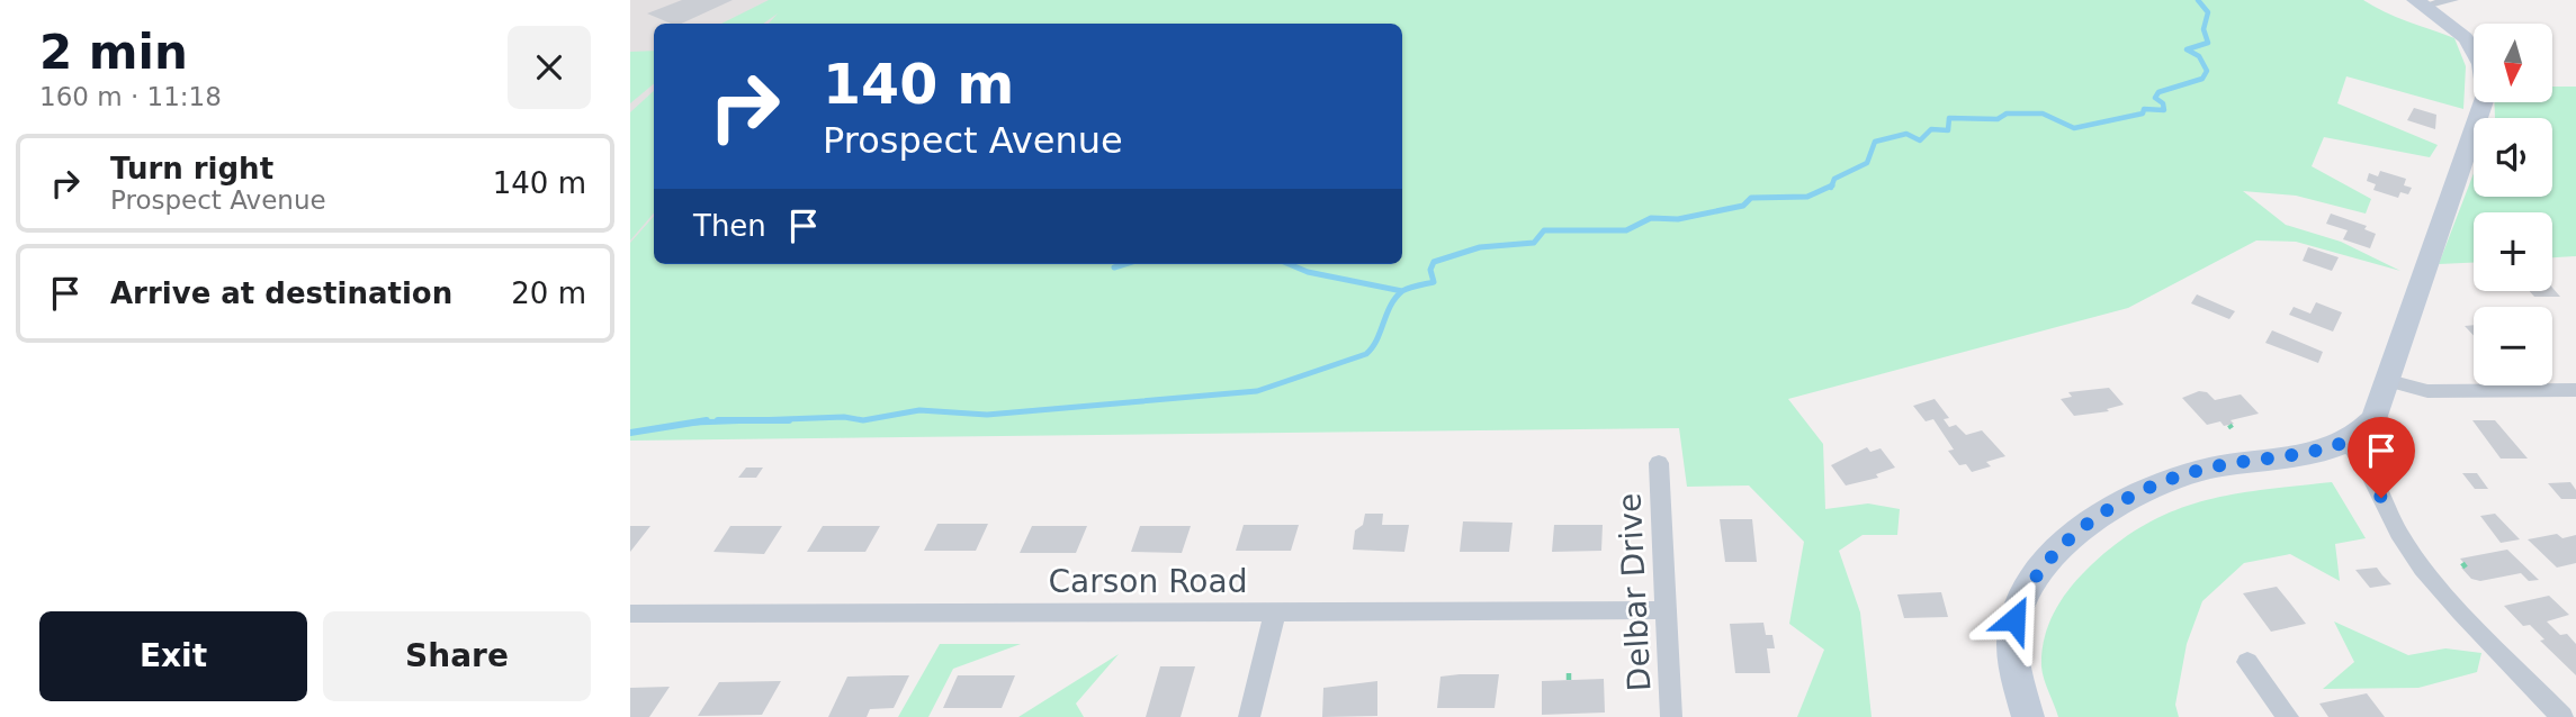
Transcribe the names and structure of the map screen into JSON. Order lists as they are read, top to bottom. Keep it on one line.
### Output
{"streets":{"street":["Carson Road","Delbar Drive"]},"crossings":[["Carson Road","Delbar Drive"]],"north":"bottom","page":{"heading":["2 min","160 m · 11:18"],"map_buttons":["+","−"],"turn":["140 m","Prospect Avenue"],"list":[{"name":"Turn right","note":"Prospect Avenue","value":"140 m"},{"name":"Arrive at destination","value":"20 m"}],"then":"Then","buttons":["Exit","Share"]}}
